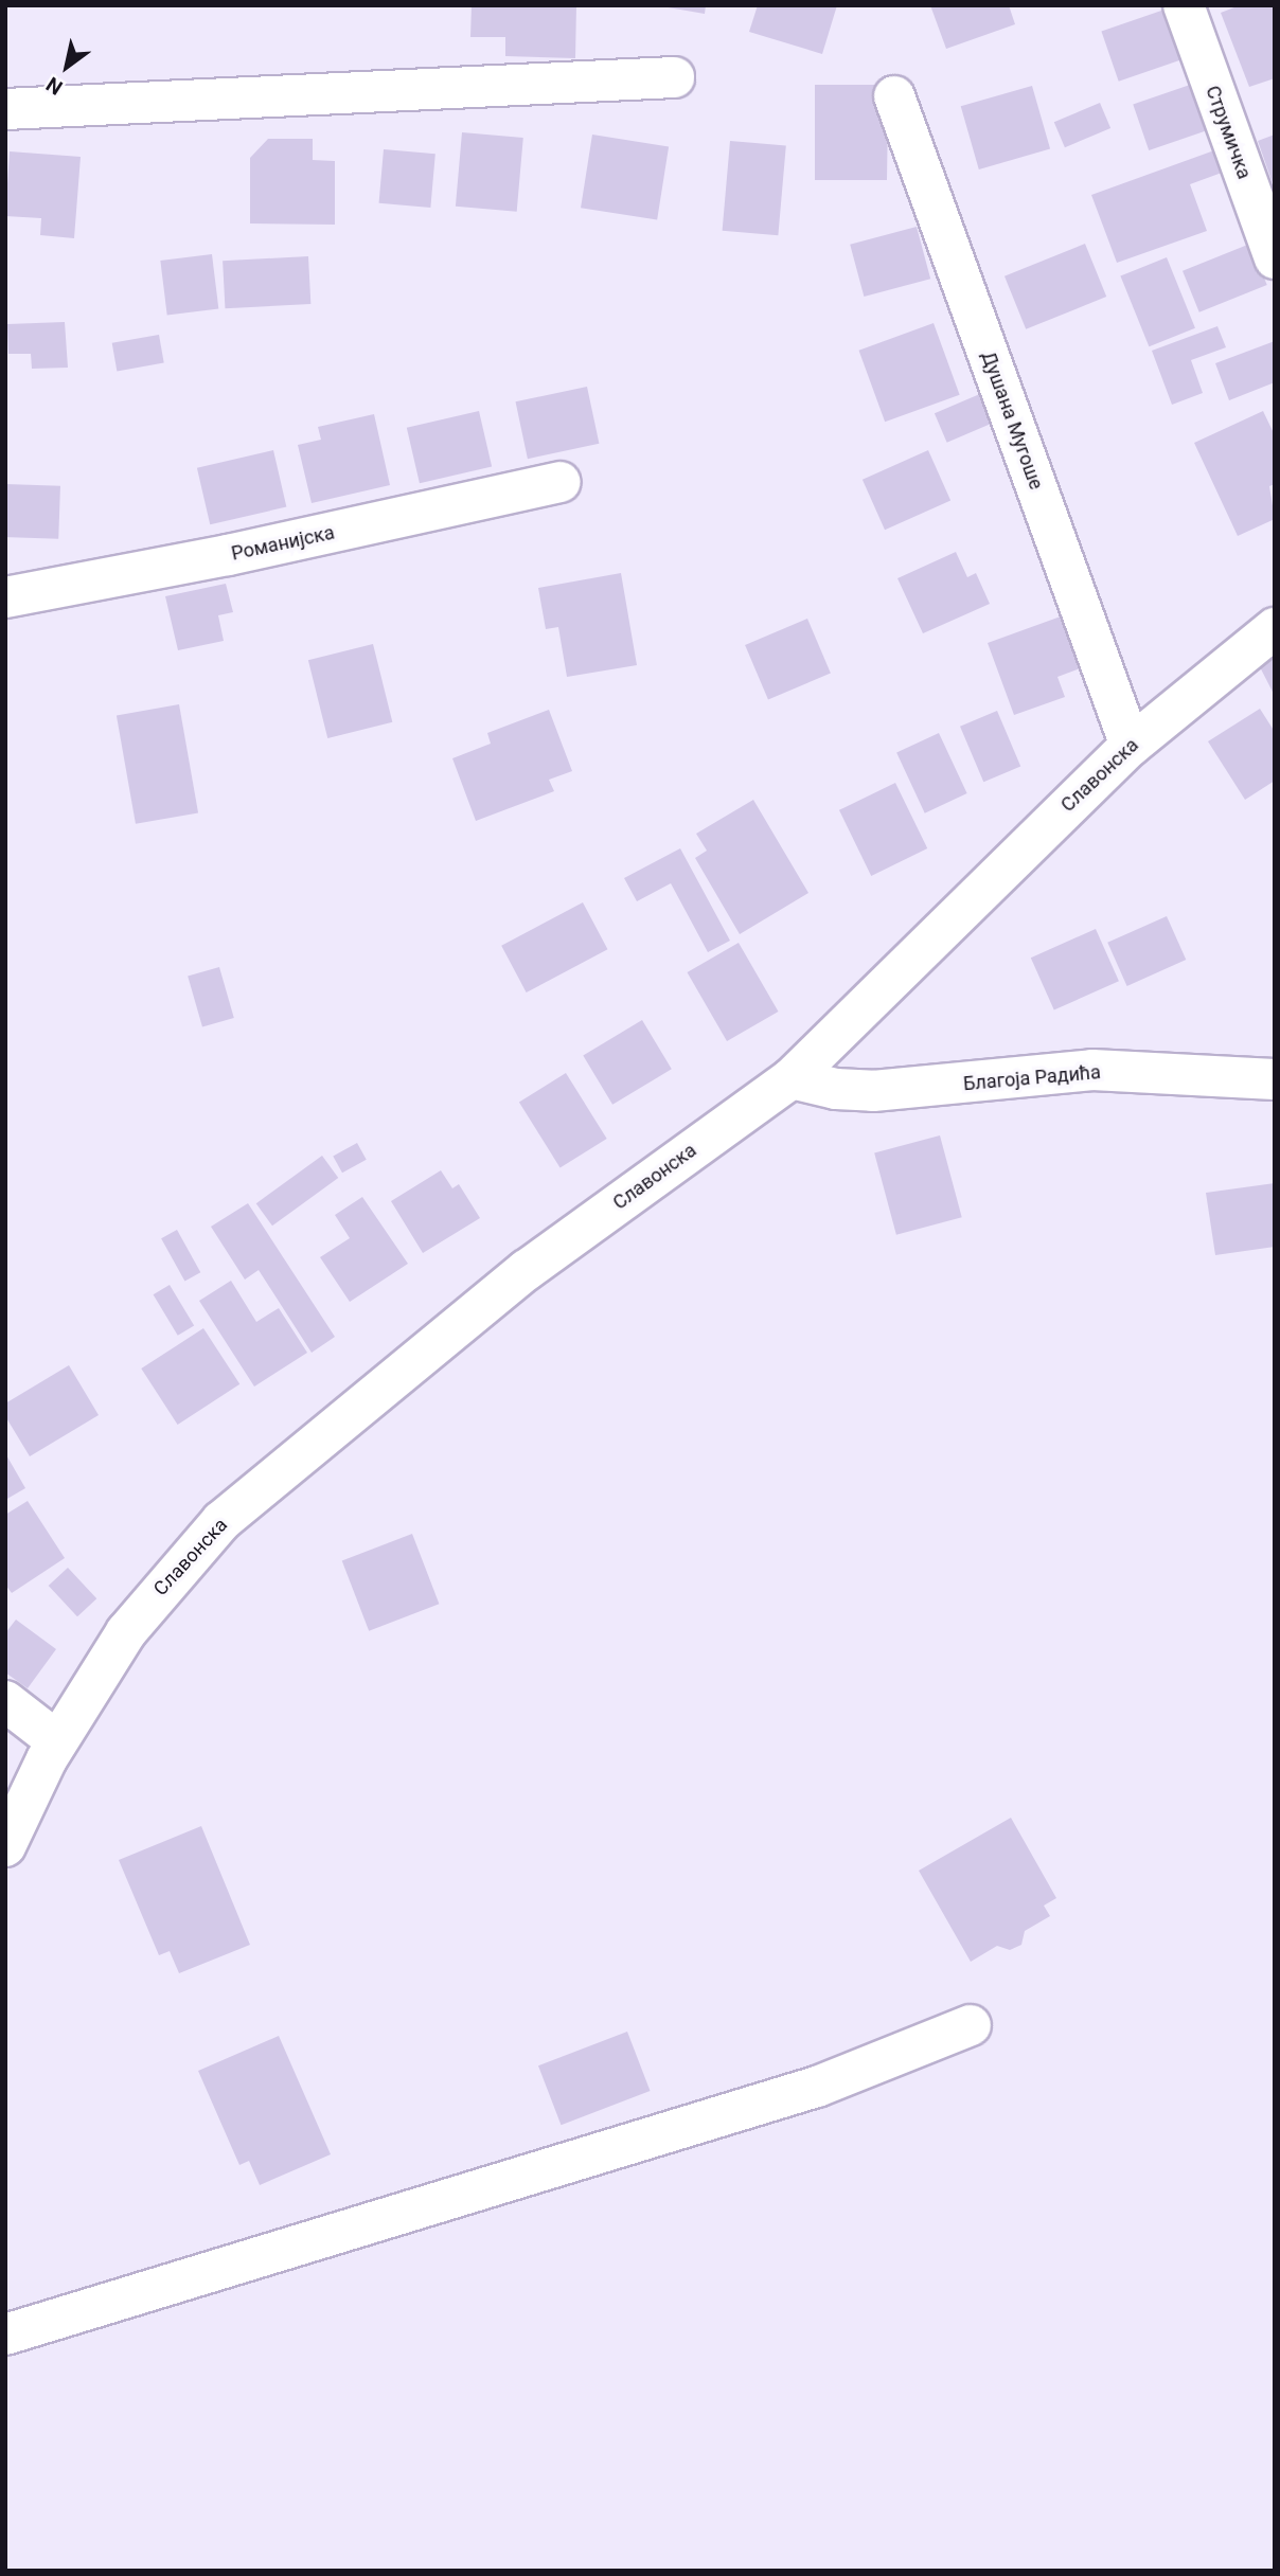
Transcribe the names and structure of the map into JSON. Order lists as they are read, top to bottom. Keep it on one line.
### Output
{"streets":{"street":["Струмичка","Душана Мугоше","Романијска","Славонска","Благоја Радића"]},"crossings":[["Душана Мугоше","Славонска"],["Славонска","Благоја Радића"]],"north":"bottom left"}
